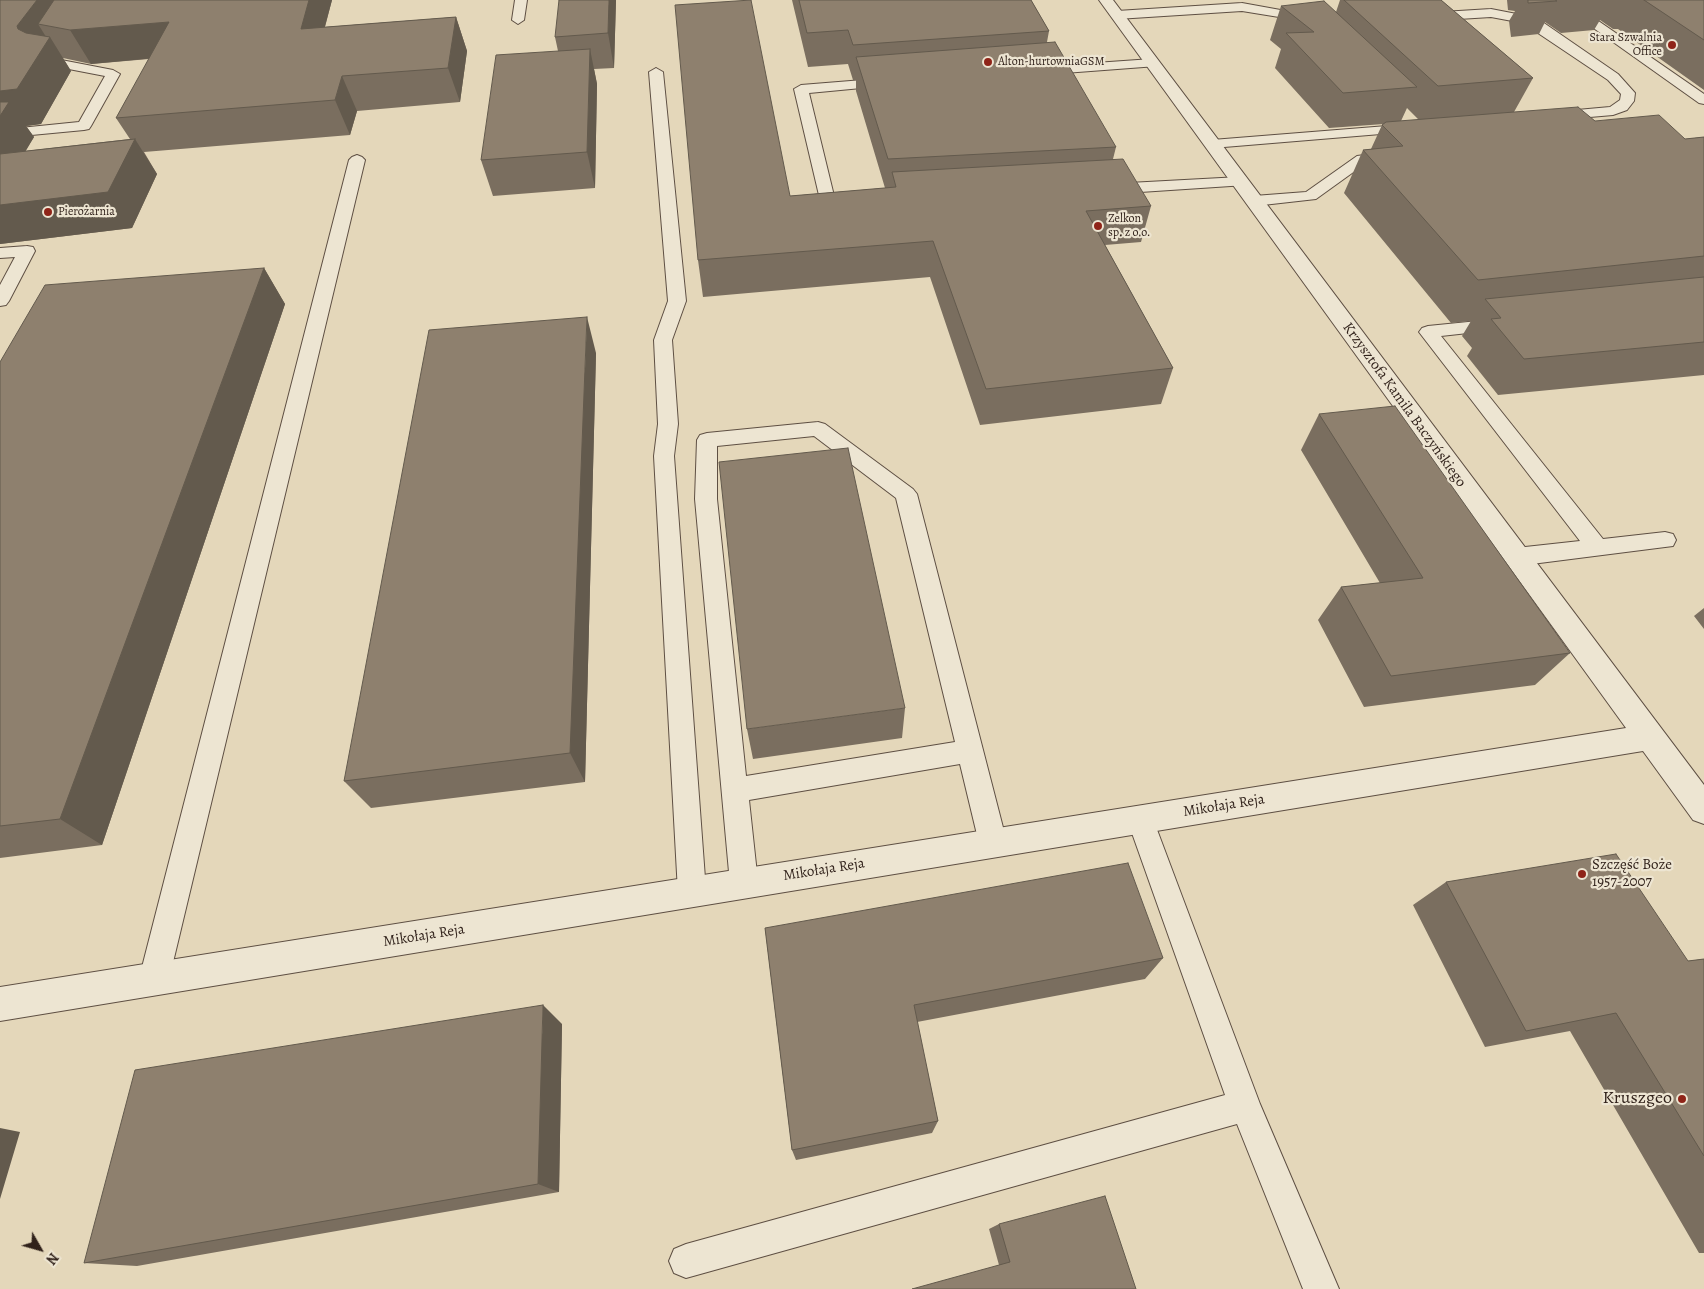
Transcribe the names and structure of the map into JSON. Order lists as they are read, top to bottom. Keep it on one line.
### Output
{"streets":{"street":["Krzysztofa Kamila Baczyńskiego","Mikołaja Reja"]},"crossings":[["Krzysztofa Kamila Baczyńskiego","Mikołaja Reja"]],"places":["Stara Szwalnia Office","Alton-hurtowniaGSM","Pierożarnia","Zelkon sp. z o.o.","Szczęść Boże 1957-2007","Kruszgeo"],"north":"bottom right"}
